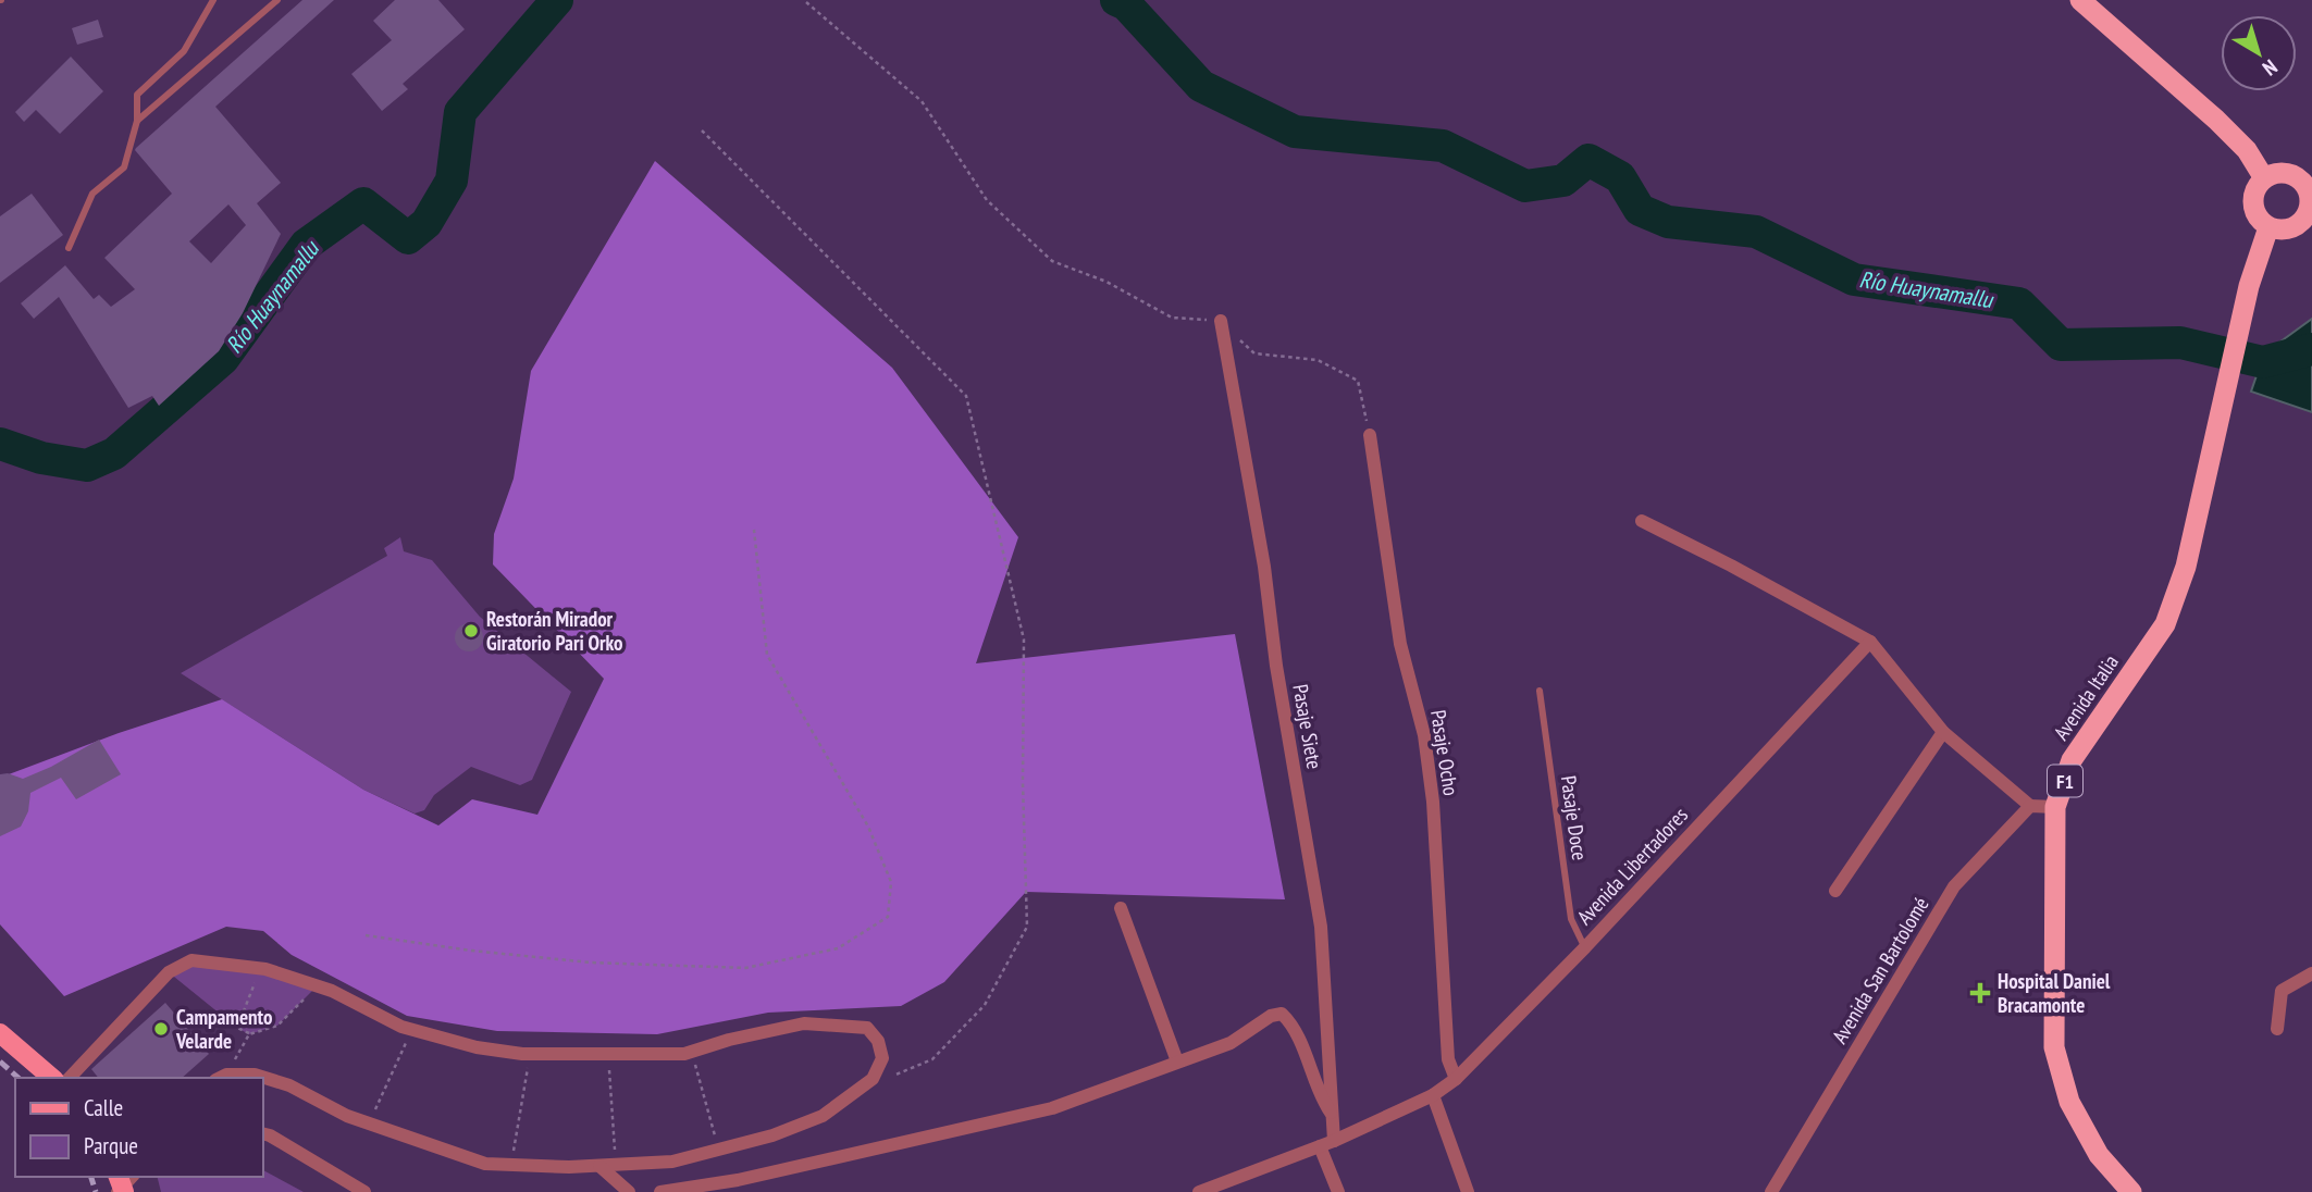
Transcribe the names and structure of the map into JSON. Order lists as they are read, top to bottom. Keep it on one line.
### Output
{"streets":{"highway":["Avenida Italia","F1"],"street":["Pasaje Siete","Pasaje Ocho","Avenida Libertadores","Avenida San Bartolomé"],"lane":["Pasaje Doce"]},"crossings":[["Pasaje Siete","Avenida Libertadores"],["Pasaje Ocho","Avenida Libertadores"],["Pasaje Doce","Avenida Libertadores"]],"water":["Río Huaynamallu"],"places":{"other":["Restorán Mirador Giratorio Pari Orko","Campamento Velarde"],"health":["Hospital Daniel Bracamonte"]},"legend":["Calle","Parque"],"north":"bottom right"}
